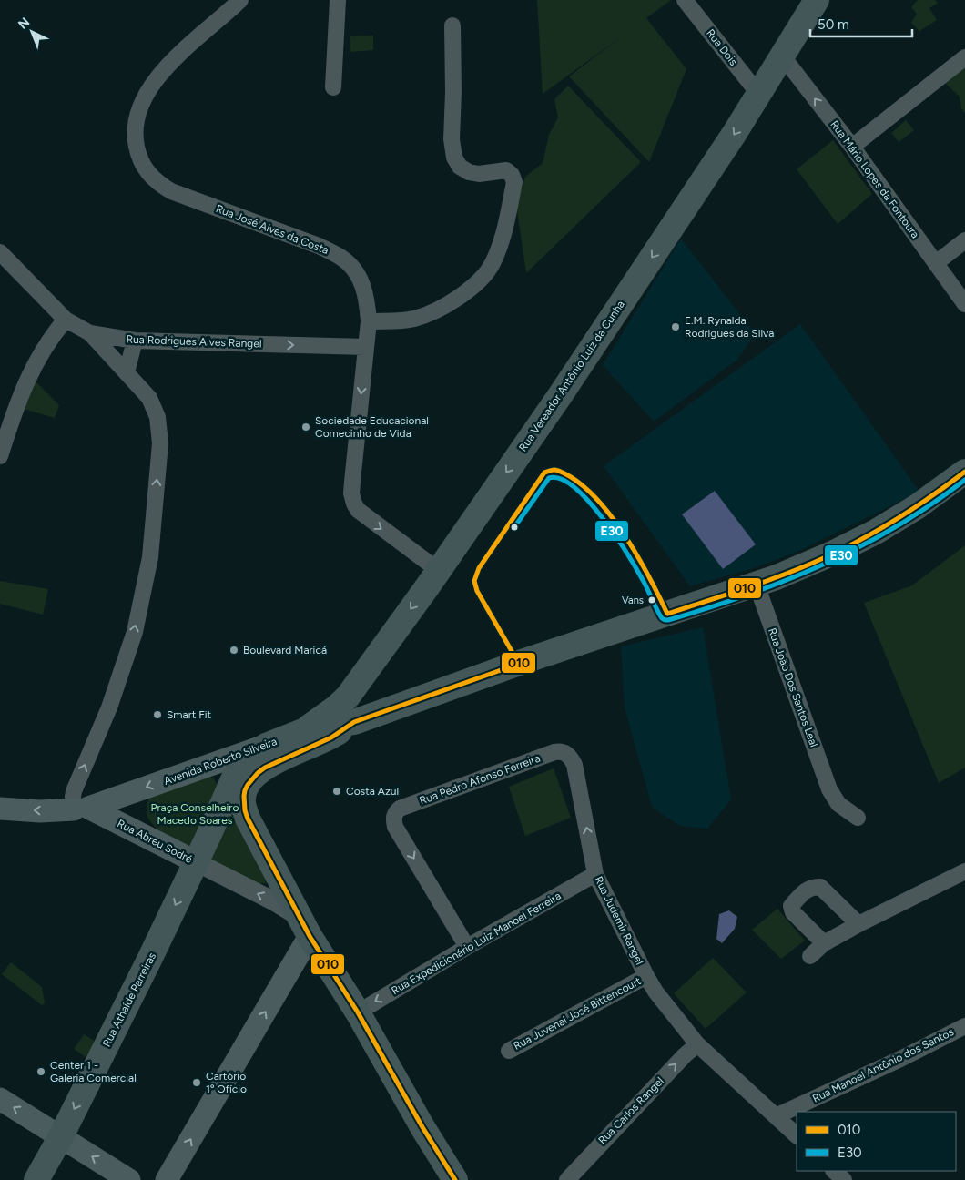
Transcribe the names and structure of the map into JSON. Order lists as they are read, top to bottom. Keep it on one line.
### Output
{"streets":{"main road":["Rua Vereador Antônio Luiz da Cunha","Avenida Roberto Silveira","Rua Abreu Sodré","Rua Athaíde Parreiras"],"street":["Rua Dois","Rua Mário Lopes da Fontoura","Rua José Alves da Costa","Rua Rodrigues Alves Rangel","Rua João Dos Santos Leal","Rua Pedro Afonso Ferreira","Rua Judemir Rangel","Rua Expedicionário Luiz Manoel Ferreira","Rua Juvenal José Bittencourt","Rua Manoel Antônio dos Santos","Rua Carlos Rangel"]},"crossings":[["Rua Dois","Rua Vereador Antônio Luiz da Cunha"],["Rua Mário Lopes da Fontoura","Rua Vereador Antônio Luiz da Cunha"],["Rua José Alves da Costa","Rua Rodrigues Alves Rangel"],["Rua José Alves da Costa","Rua Vereador Antônio Luiz da Cunha"],["Rua Vereador Antônio Luiz da Cunha","Avenida Roberto Silveira"],["Rua João Dos Santos Leal","Avenida Roberto Silveira"],["Avenida Roberto Silveira","Rua Abreu Sodré"],["Rua Pedro Afonso Ferreira","Rua Judemir Rangel"],["Rua Pedro Afonso Ferreira","Rua Expedicionário Luiz Manoel Ferreira"],["Rua Abreu Sodré","Rua Athaíde Parreiras"],["Rua Judemir Rangel","Rua Expedicionário Luiz Manoel Ferreira"],["Rua Judemir Rangel","Rua Juvenal José Bittencourt"],["Rua Judemir Rangel","Rua Carlos Rangel"]],"one_way":["Rua Mário Lopes da Fontoura","Rua Rodrigues Alves Rangel","Rua Vereador Antônio Luiz da Cunha","Rua Abreu Sodré","Rua Judemir Rangel","Rua Expedicionário Luiz Manoel Ferreira","Rua Carlos Rangel"],"parks":["Praça Conselheiro Macedo Soares"],"places":["E.M. Rynalda Rodrigues da Silva","Sociedade Educacional Comecinho de Vida","Vans","Boulevard Maricá","Smart Fit","Costa Azul","Center 1 - Galeria Comercial","Cartório 1º Ofício"],"lines":["transit line 010","transit line E30"],"legend":["010","E30"],"scale_bar":"50 m","north":"top left"}
